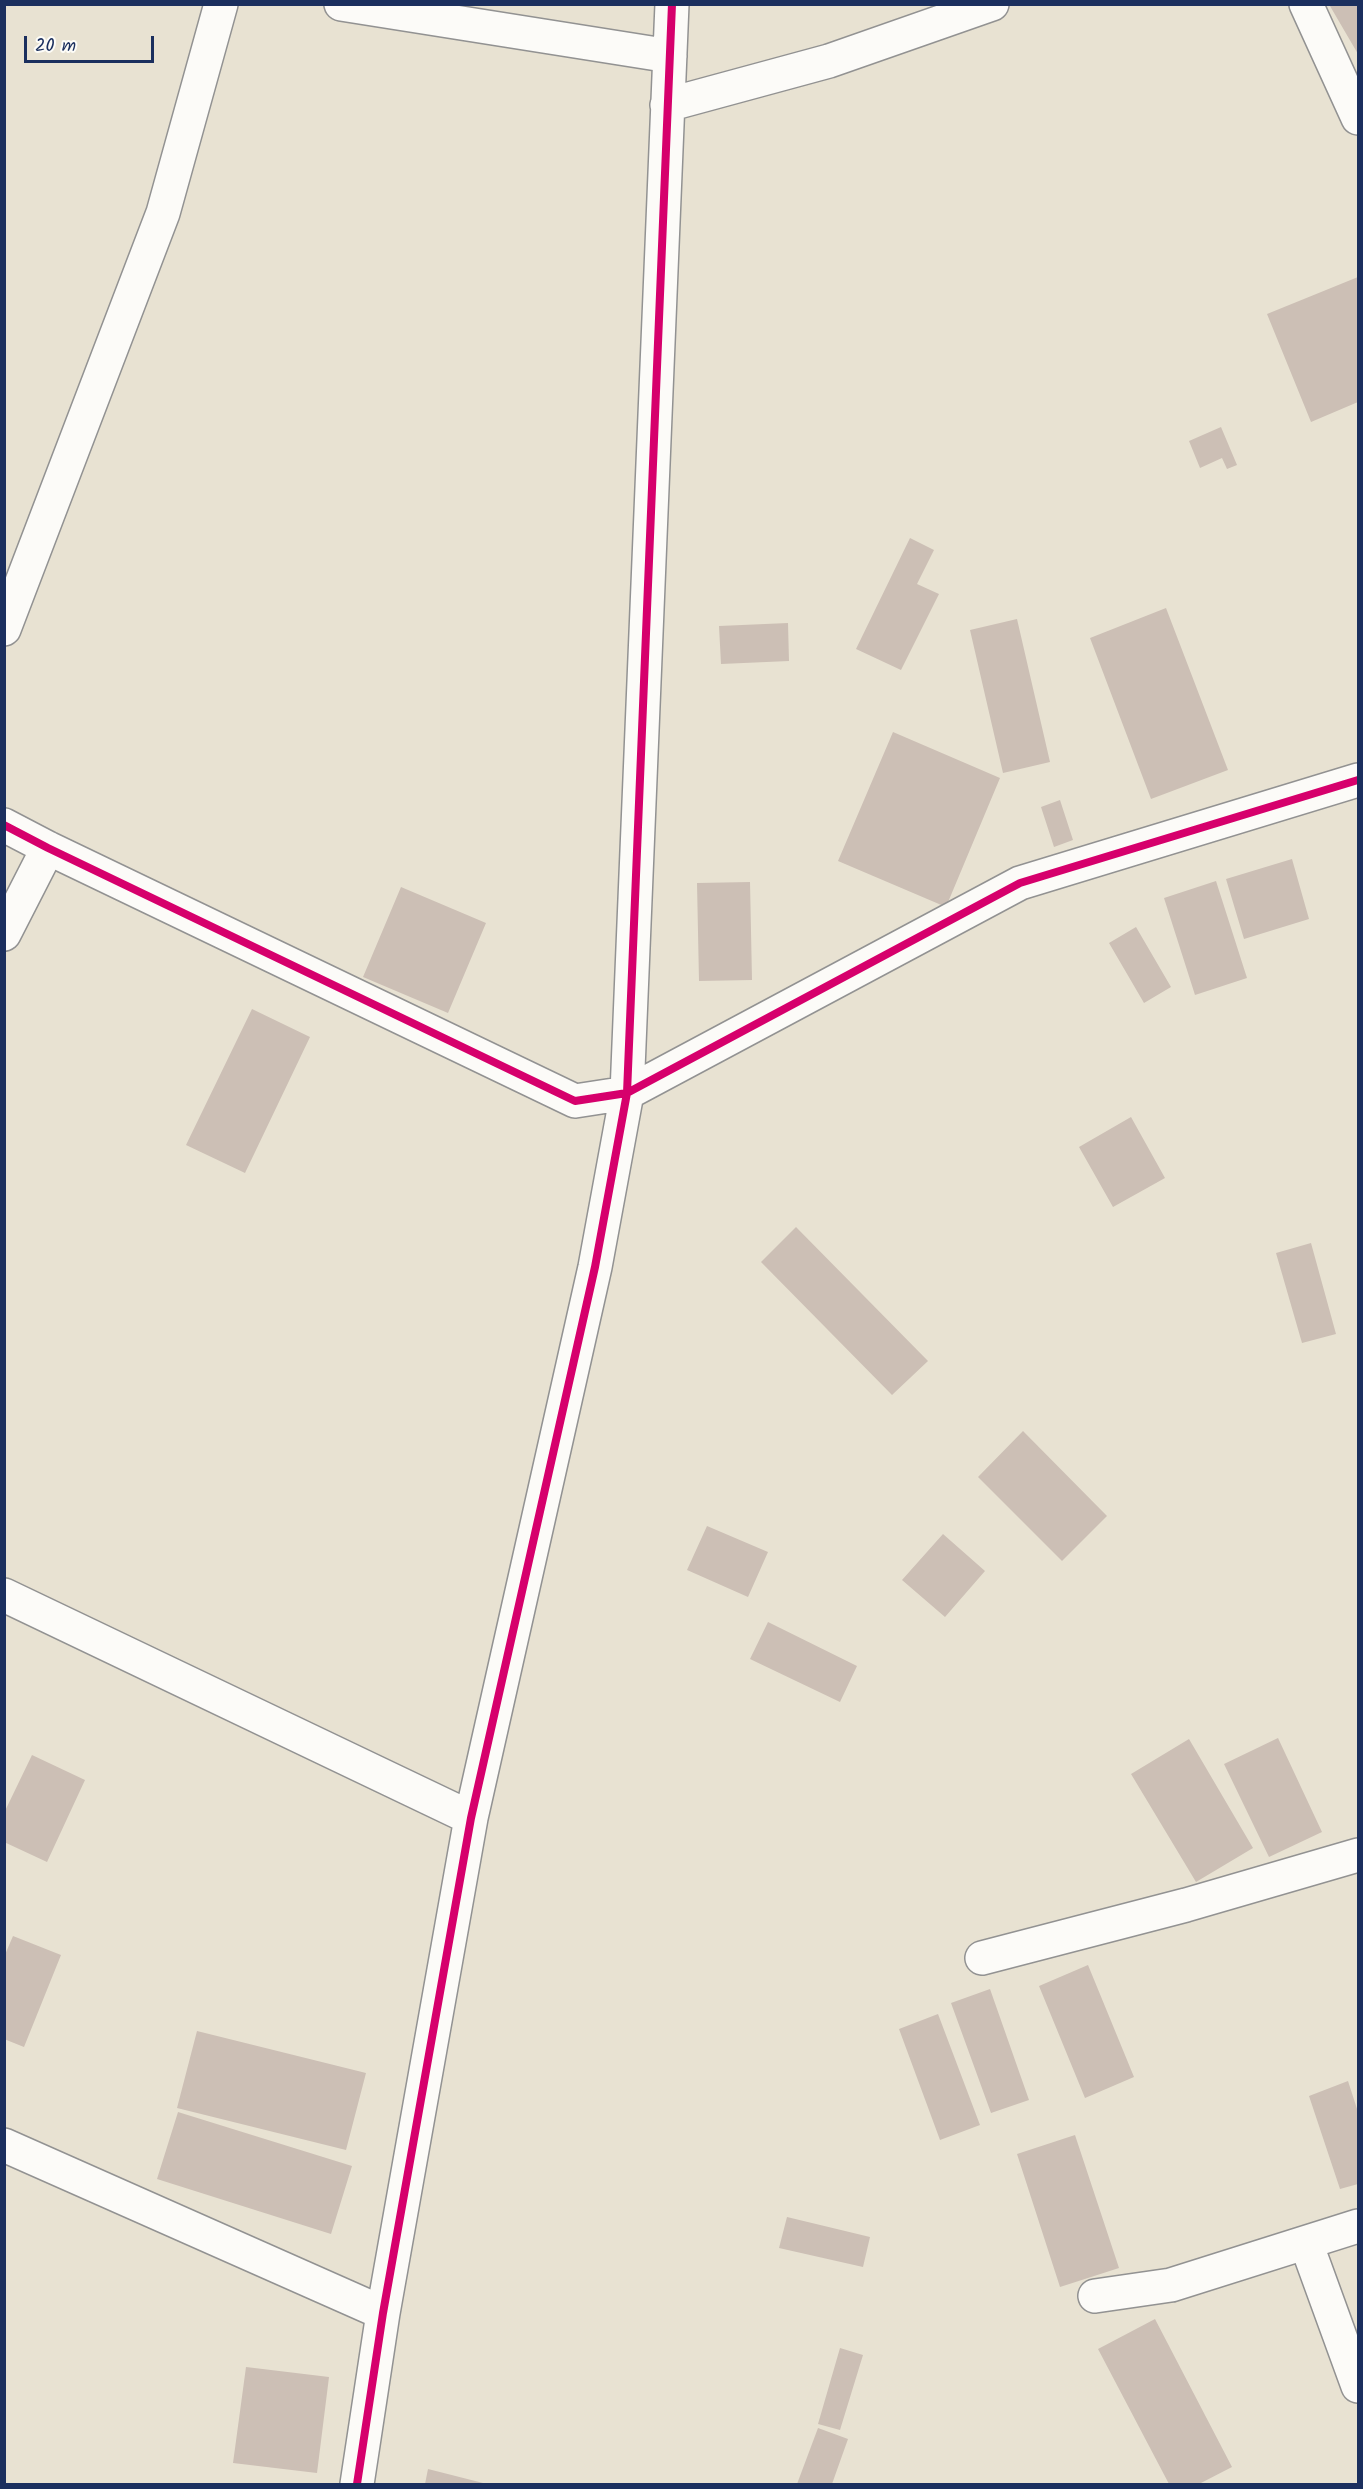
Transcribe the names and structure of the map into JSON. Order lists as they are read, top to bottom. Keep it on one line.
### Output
{"scale_bar":"20 m"}
